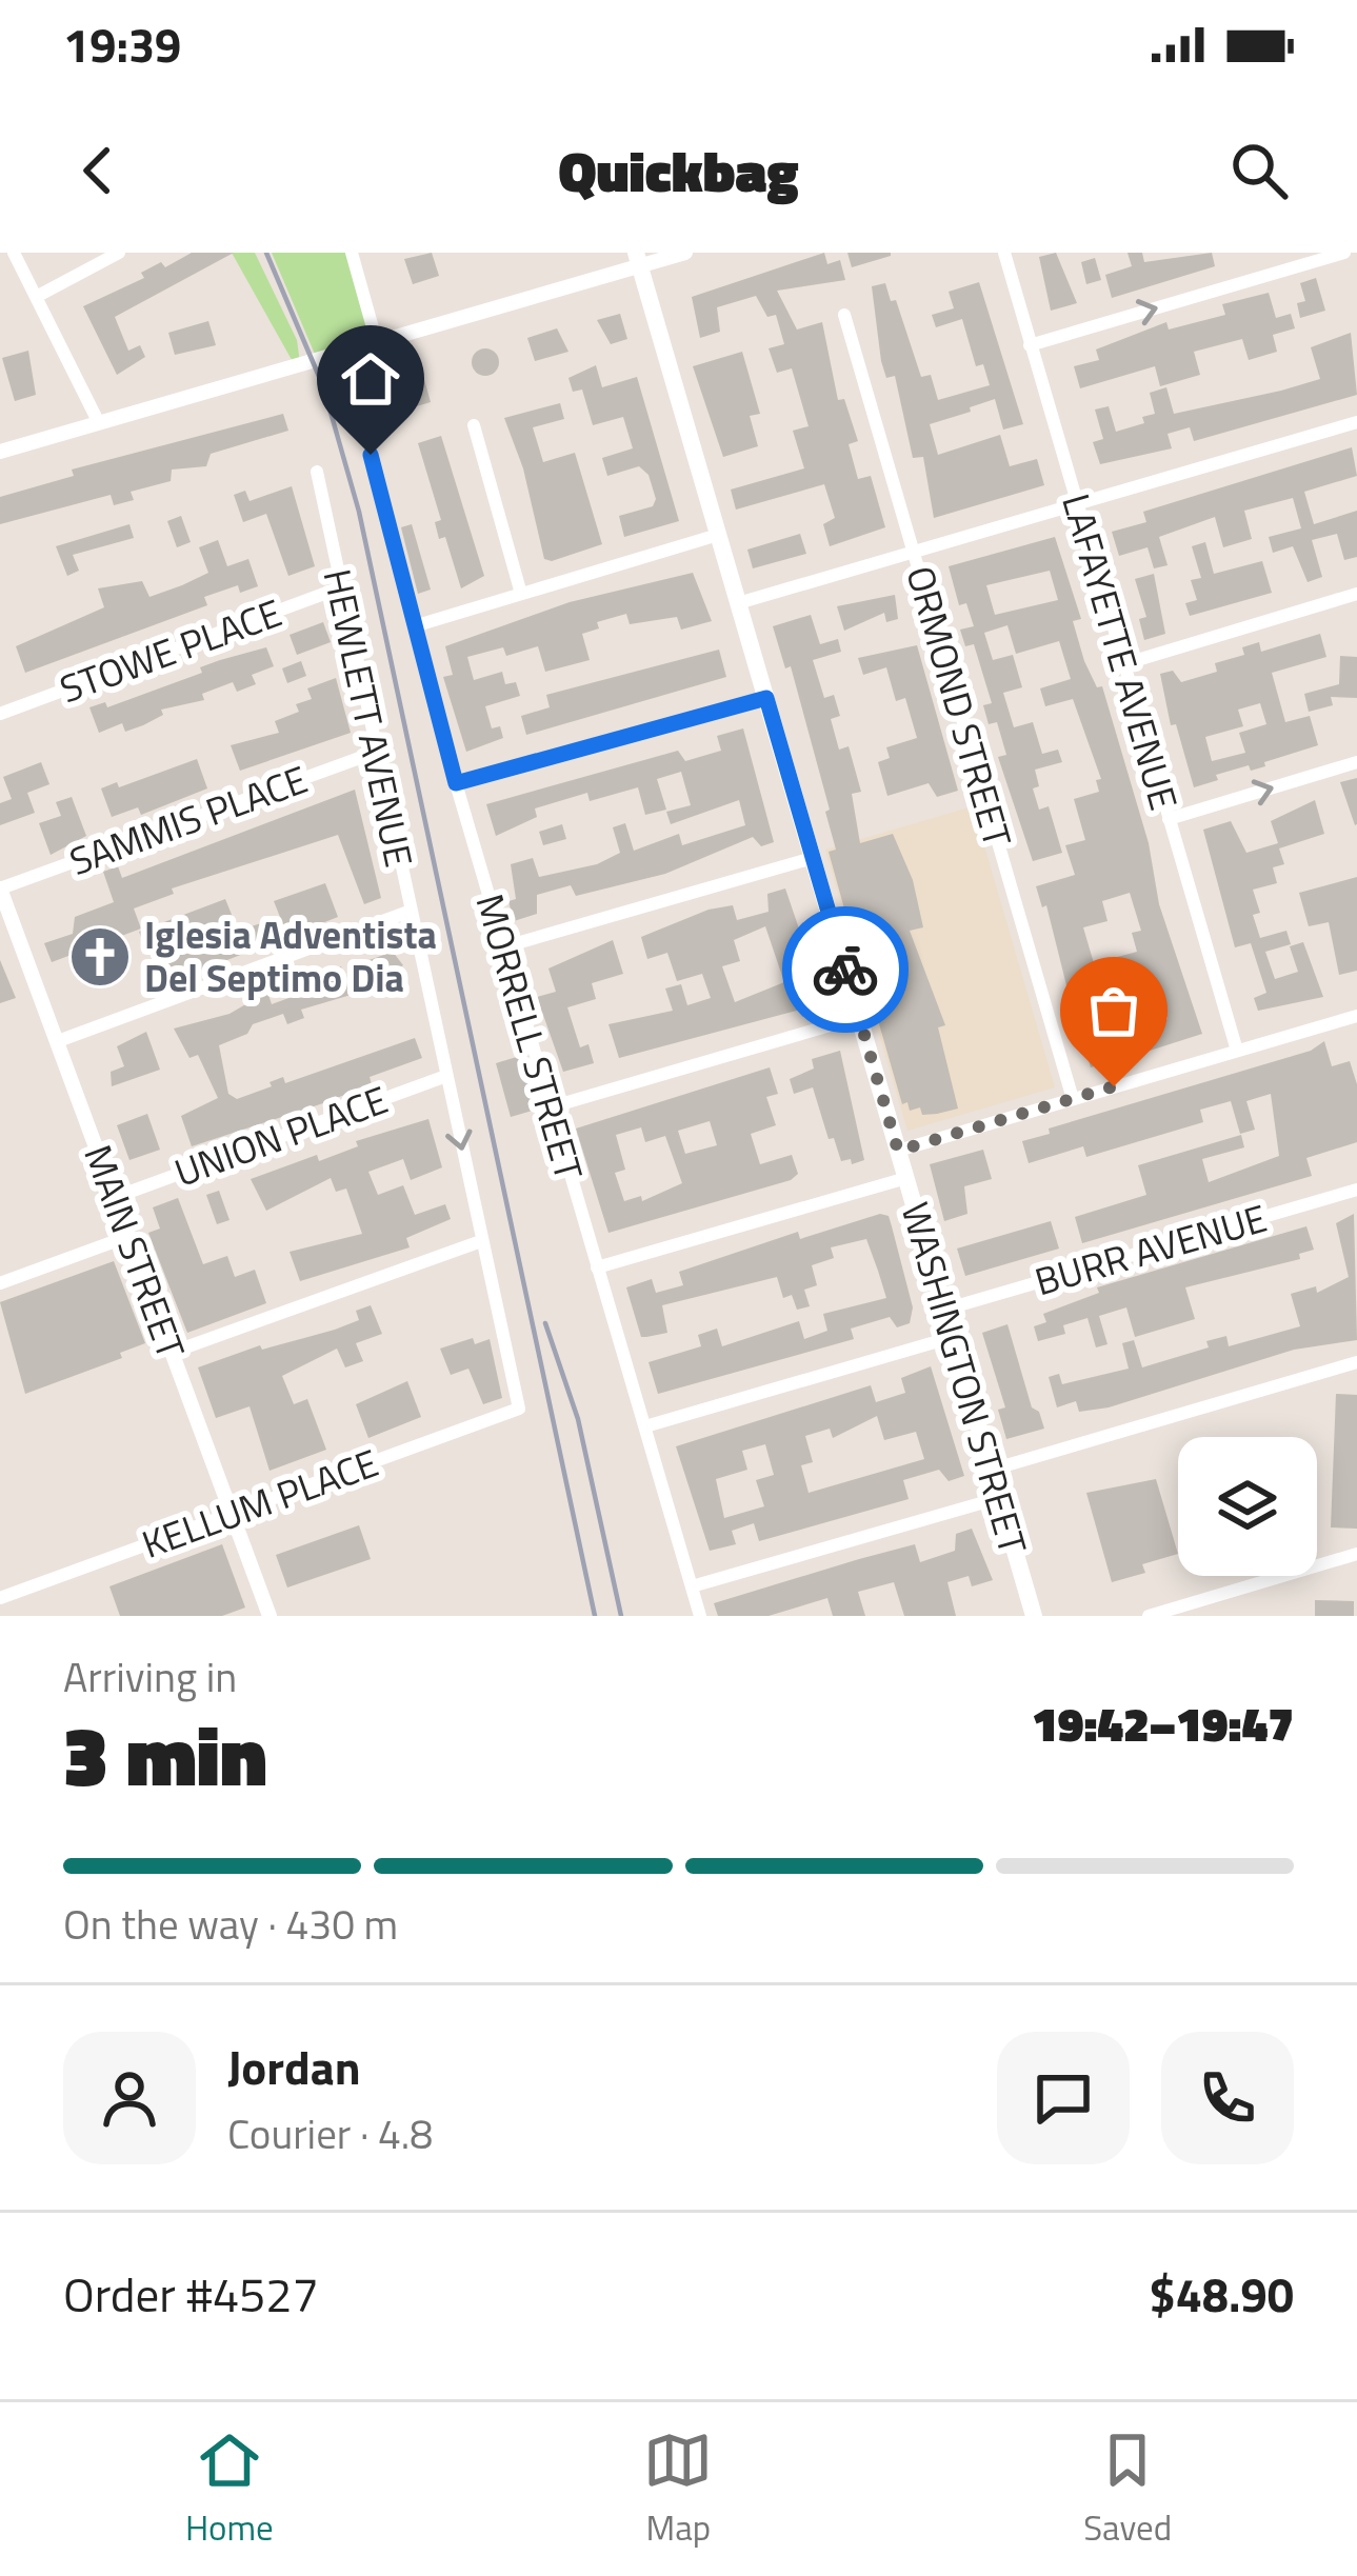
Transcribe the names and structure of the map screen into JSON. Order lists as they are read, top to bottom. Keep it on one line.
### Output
{"streets":{"main road":["WASHINGTON STREET"],"street":["STOWE PLACE","LAFAYETTE AVENUE","ORMOND STREET","HEWLETT AVENUE","SAMMIS PLACE","MORRELL STREET","UNION PLACE","BURR AVENUE","MAIN STREET","KELLUM PLACE"]},"crossings":[["STOWE PLACE","HEWLETT AVENUE"],["HEWLETT AVENUE","SAMMIS PLACE"],["HEWLETT AVENUE","UNION PLACE"],["HEWLETT AVENUE","KELLUM PLACE"],["SAMMIS PLACE","MAIN STREET"],["UNION PLACE","MAIN STREET"],["BURR AVENUE","WASHINGTON STREET"],["MAIN STREET","KELLUM PLACE"]],"places":{"church":["Iglesia Adventista Del Septimo Dia"]},"page":{"status":"19:39","header":"Quickbag","heading":["3 min","Arriving in","19:42–19:47"],"panel":["Jordan","Courier · 4.8","Order #4527","$48.90"],"bar":"On the way · 430 m","tabs":["Home","Map","Saved"]}}
